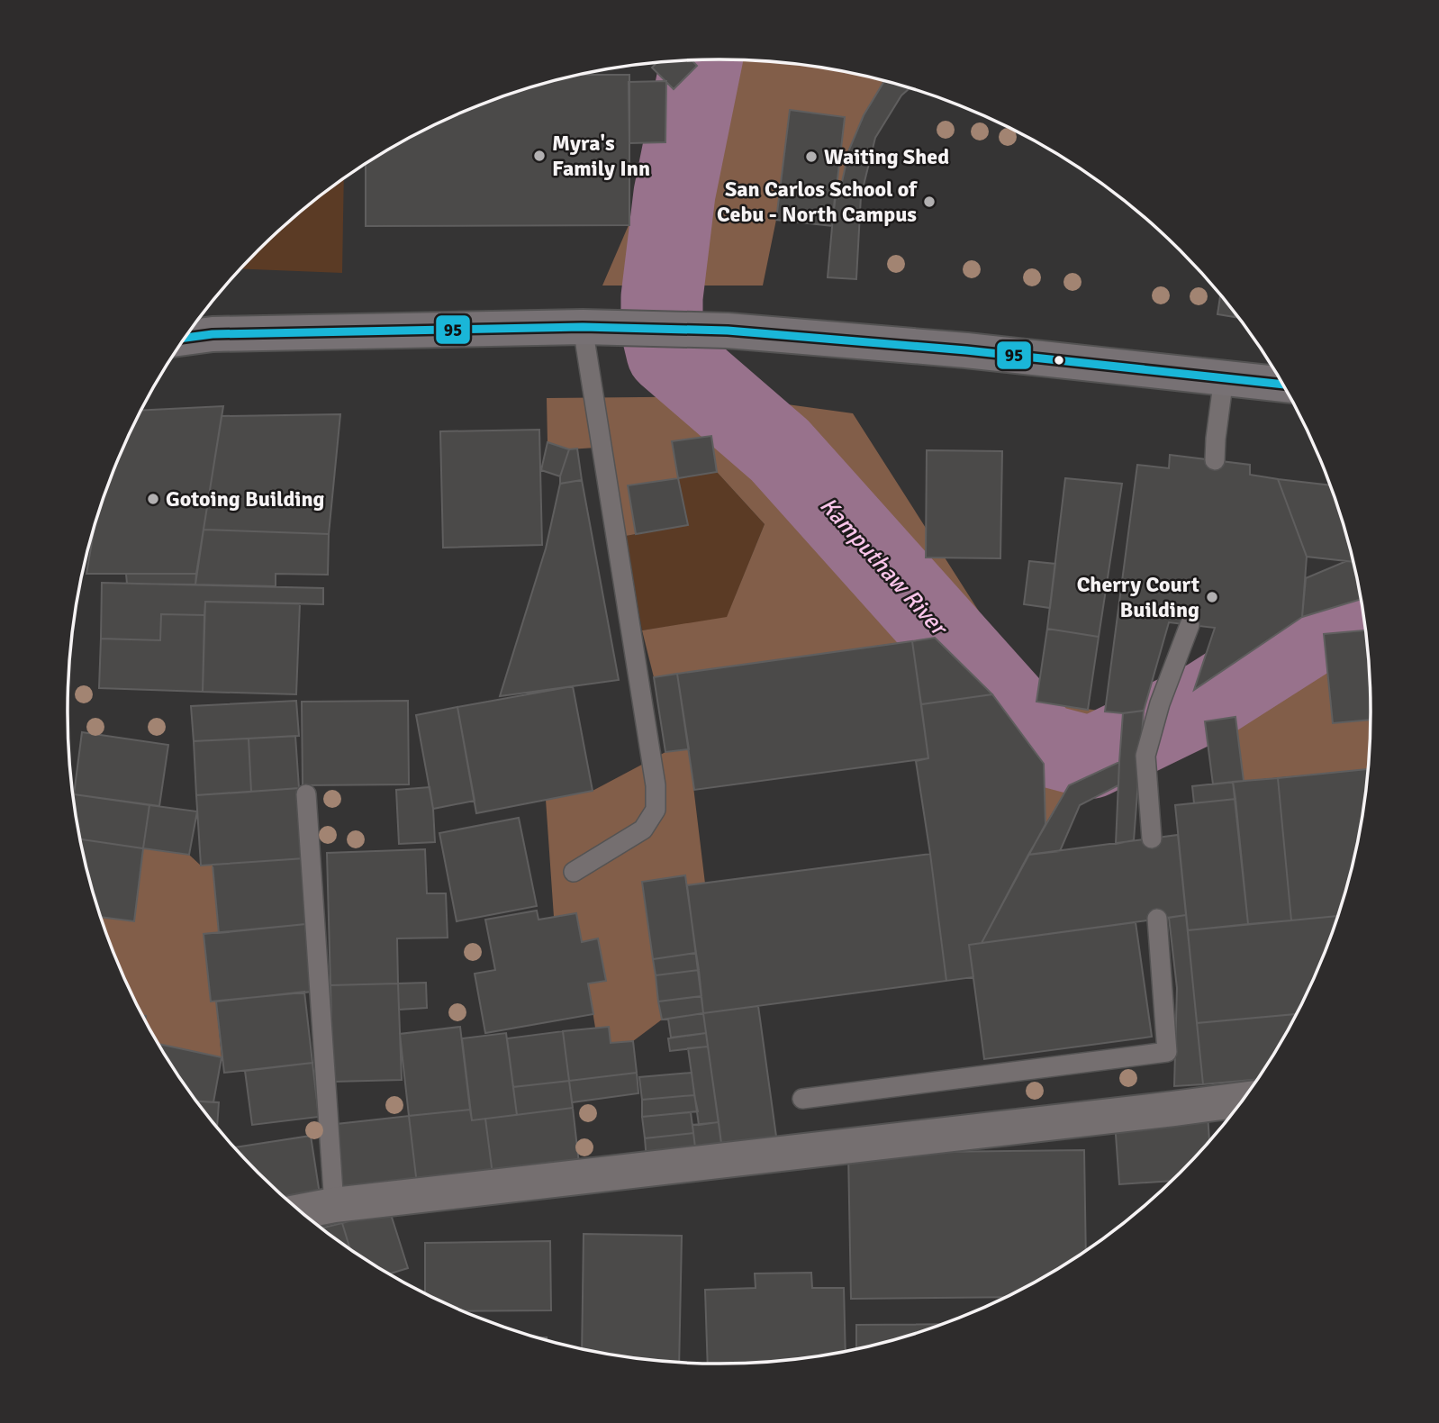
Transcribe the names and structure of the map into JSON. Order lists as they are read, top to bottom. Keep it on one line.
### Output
{"water":["Kamputhaw River"],"places":["Myra's Family Inn","Waiting Shed","San Carlos School of Cebu - North Campus","Gotoing Building","Cherry Court Building"],"lines":["transit line 95"]}
